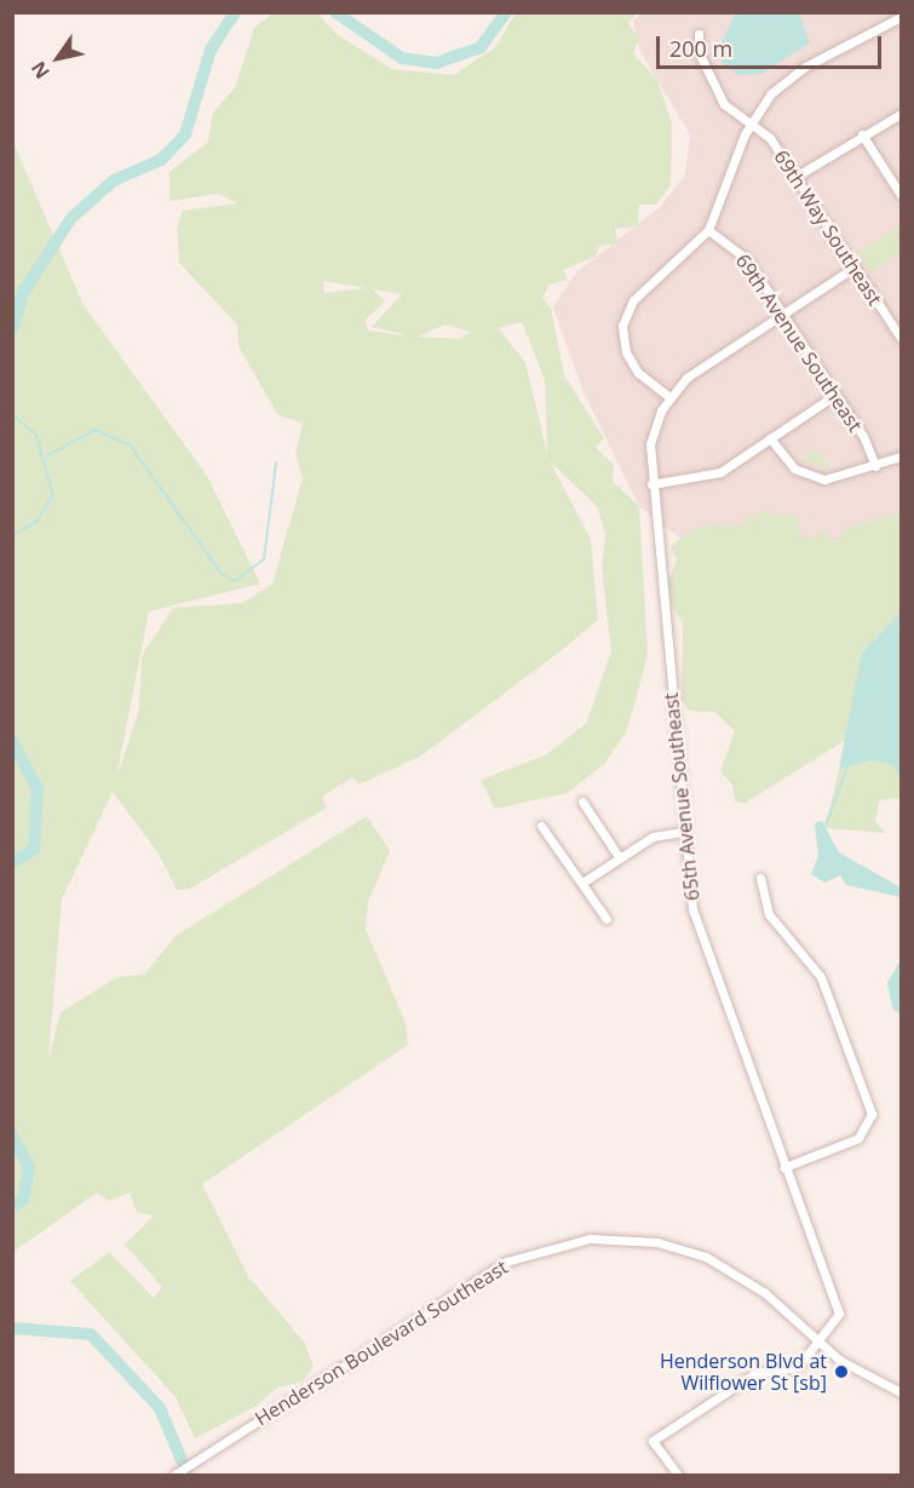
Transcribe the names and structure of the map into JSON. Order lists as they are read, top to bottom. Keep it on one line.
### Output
{"streets":{"street":["69th Way Southeast","69th Avenue Southeast","65th Avenue Southeast","Henderson Boulevard Southeast"]},"crossings":[["65th Avenue Southeast","Henderson Boulevard Southeast"]],"places":["Henderson Blvd at Wilflower St [sb]"],"scale_bar":"200 m","north":"bottom left"}
